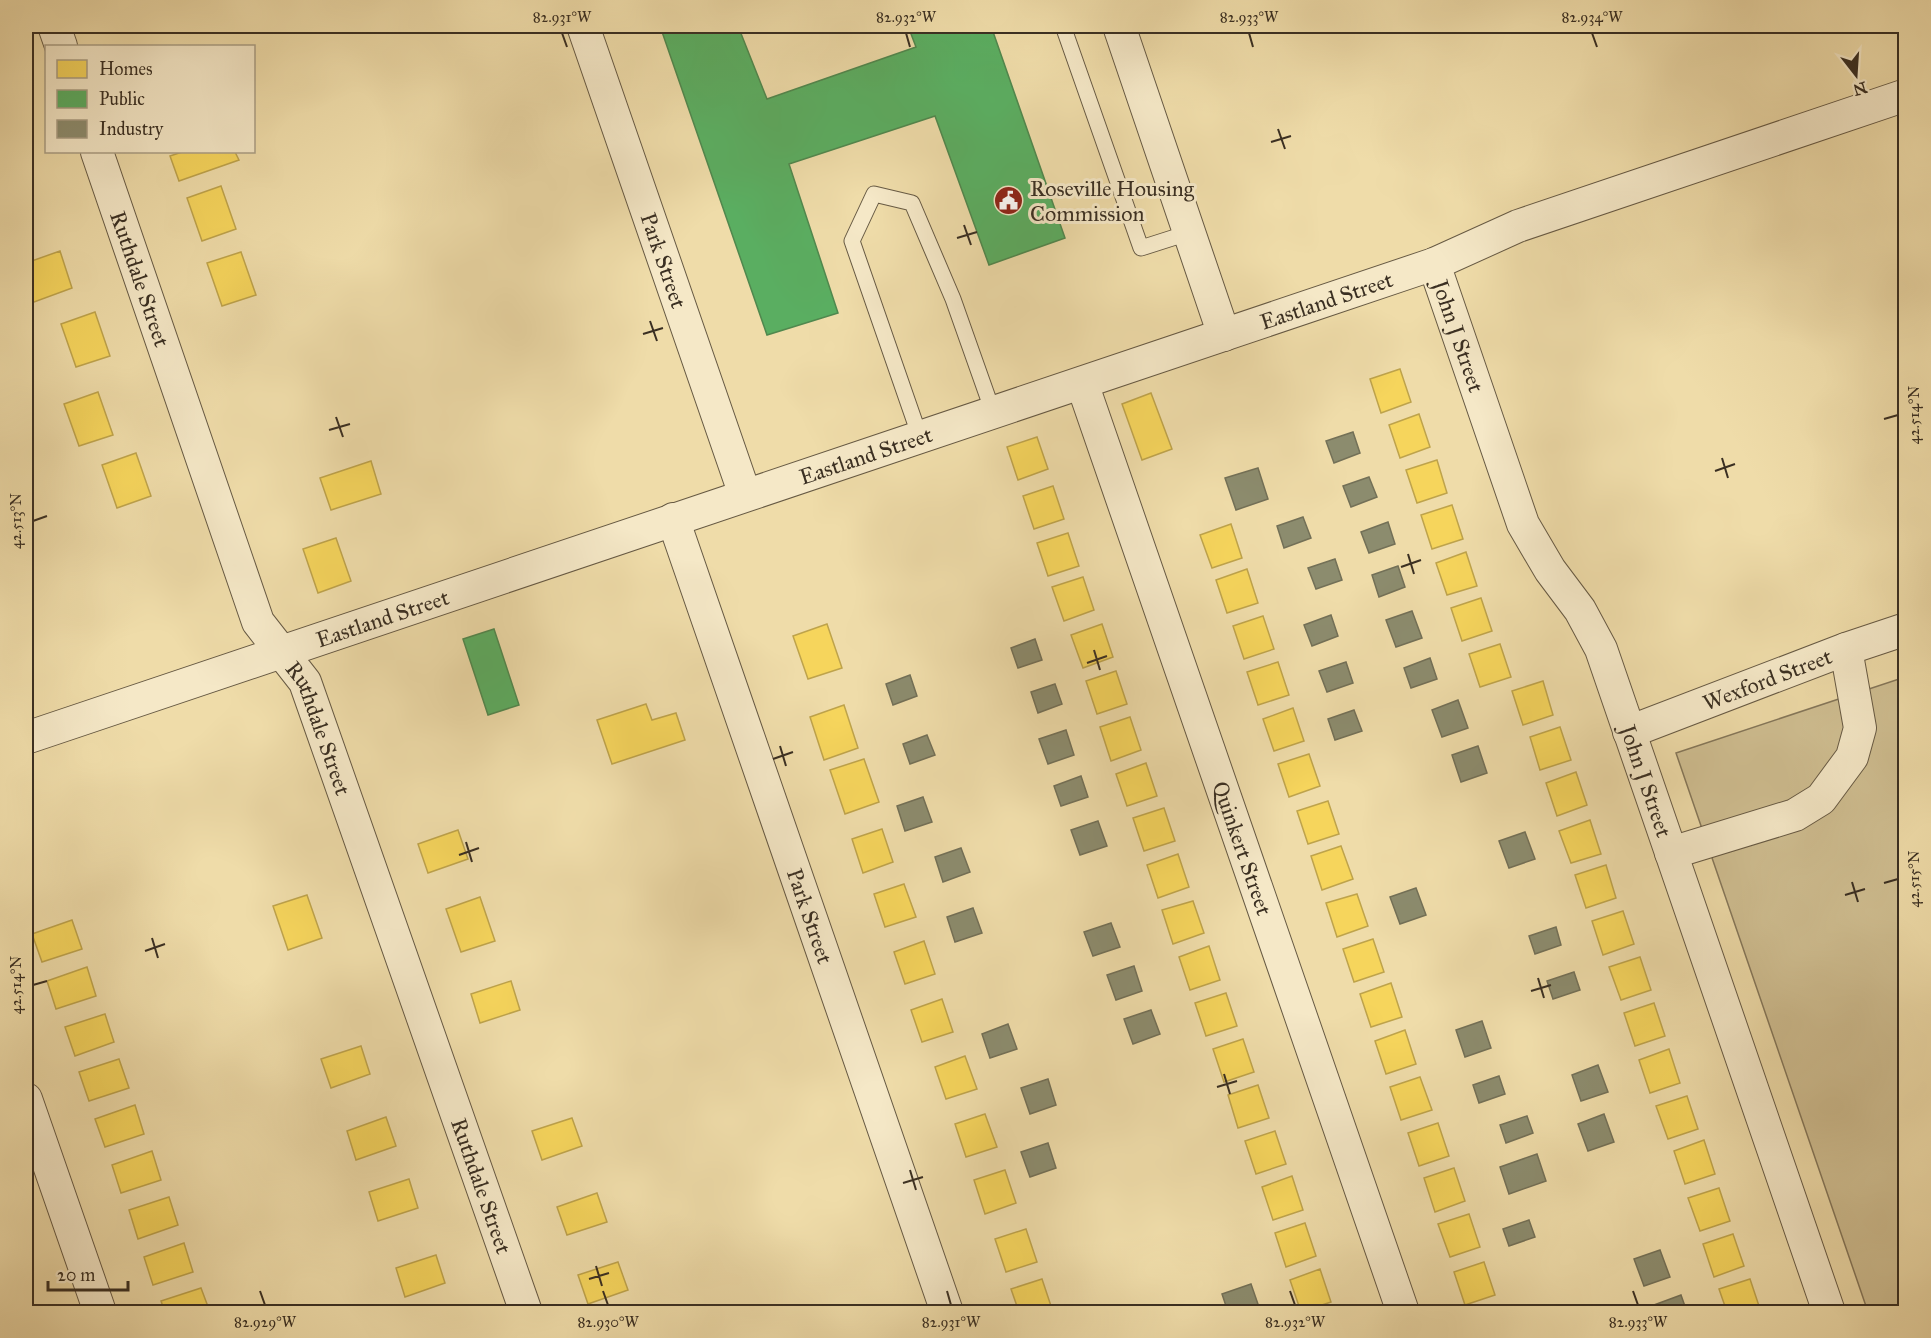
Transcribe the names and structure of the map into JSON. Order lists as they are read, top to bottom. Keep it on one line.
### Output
{"streets":{"street":["Park Street","Ruthdale Street","Eastland Street","John J Street","Wexford Street","Quinkert Street"]},"crossings":[["Park Street","Eastland Street"],["Ruthdale Street","Eastland Street"],["Eastland Street","John J Street"],["Eastland Street","Quinkert Street"],["John J Street","Wexford Street"]],"places":{"public building":["Roseville Housing Commission"]},"legend":["Homes","Public","Industry"],"scale_bar":"20 m","north":"bottom","coordinates":["82.931°W","82.932°W","82.933°W","82.934°W","42.514°N","42.513°N","42.515°N","82.929°W","82.930°W"]}
